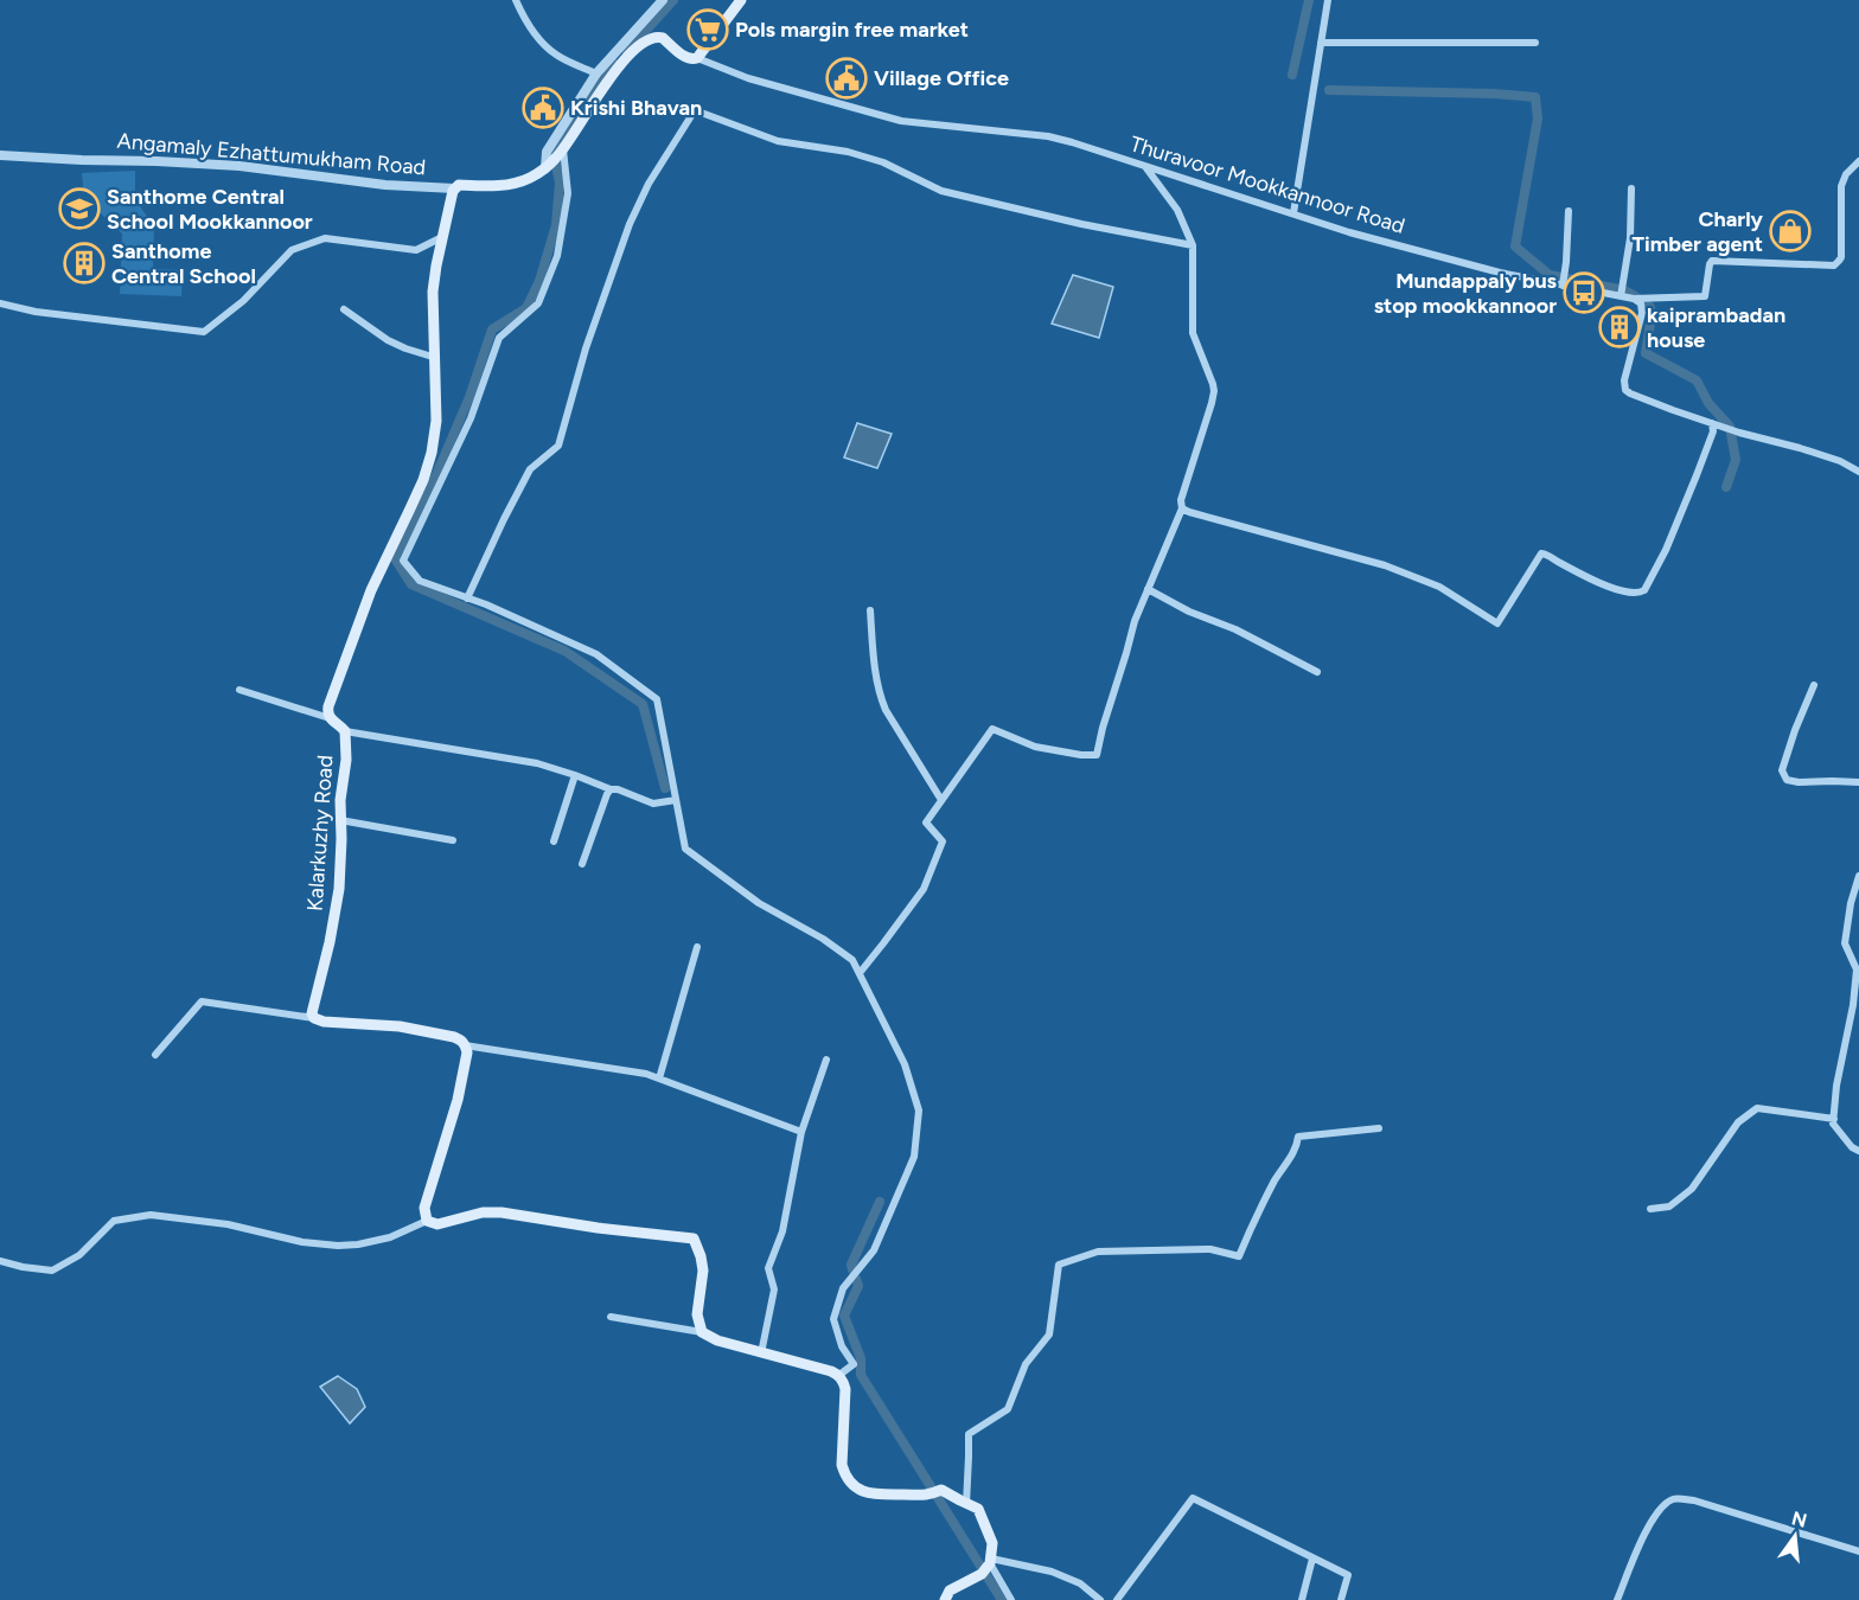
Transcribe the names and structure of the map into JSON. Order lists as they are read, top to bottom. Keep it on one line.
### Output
{"streets":{"main road":["Kalarkuzhy Road"],"street":["Angamaly Ezhattumukham Road","Thuravoor Mookkannoor Road"]},"places":{"supermarket":["Pols margin free market"],"public building":["Village Office","Krishi Bhavan"],"school or university":["Santhome Central School Mookkannoor"],"shop":["Charly Timber agent"],"building":["Santhome Central School","kaiprambadan house"],"bus stop":["Mundappaly bus stop mookkannoor"]},"north":"top"}
